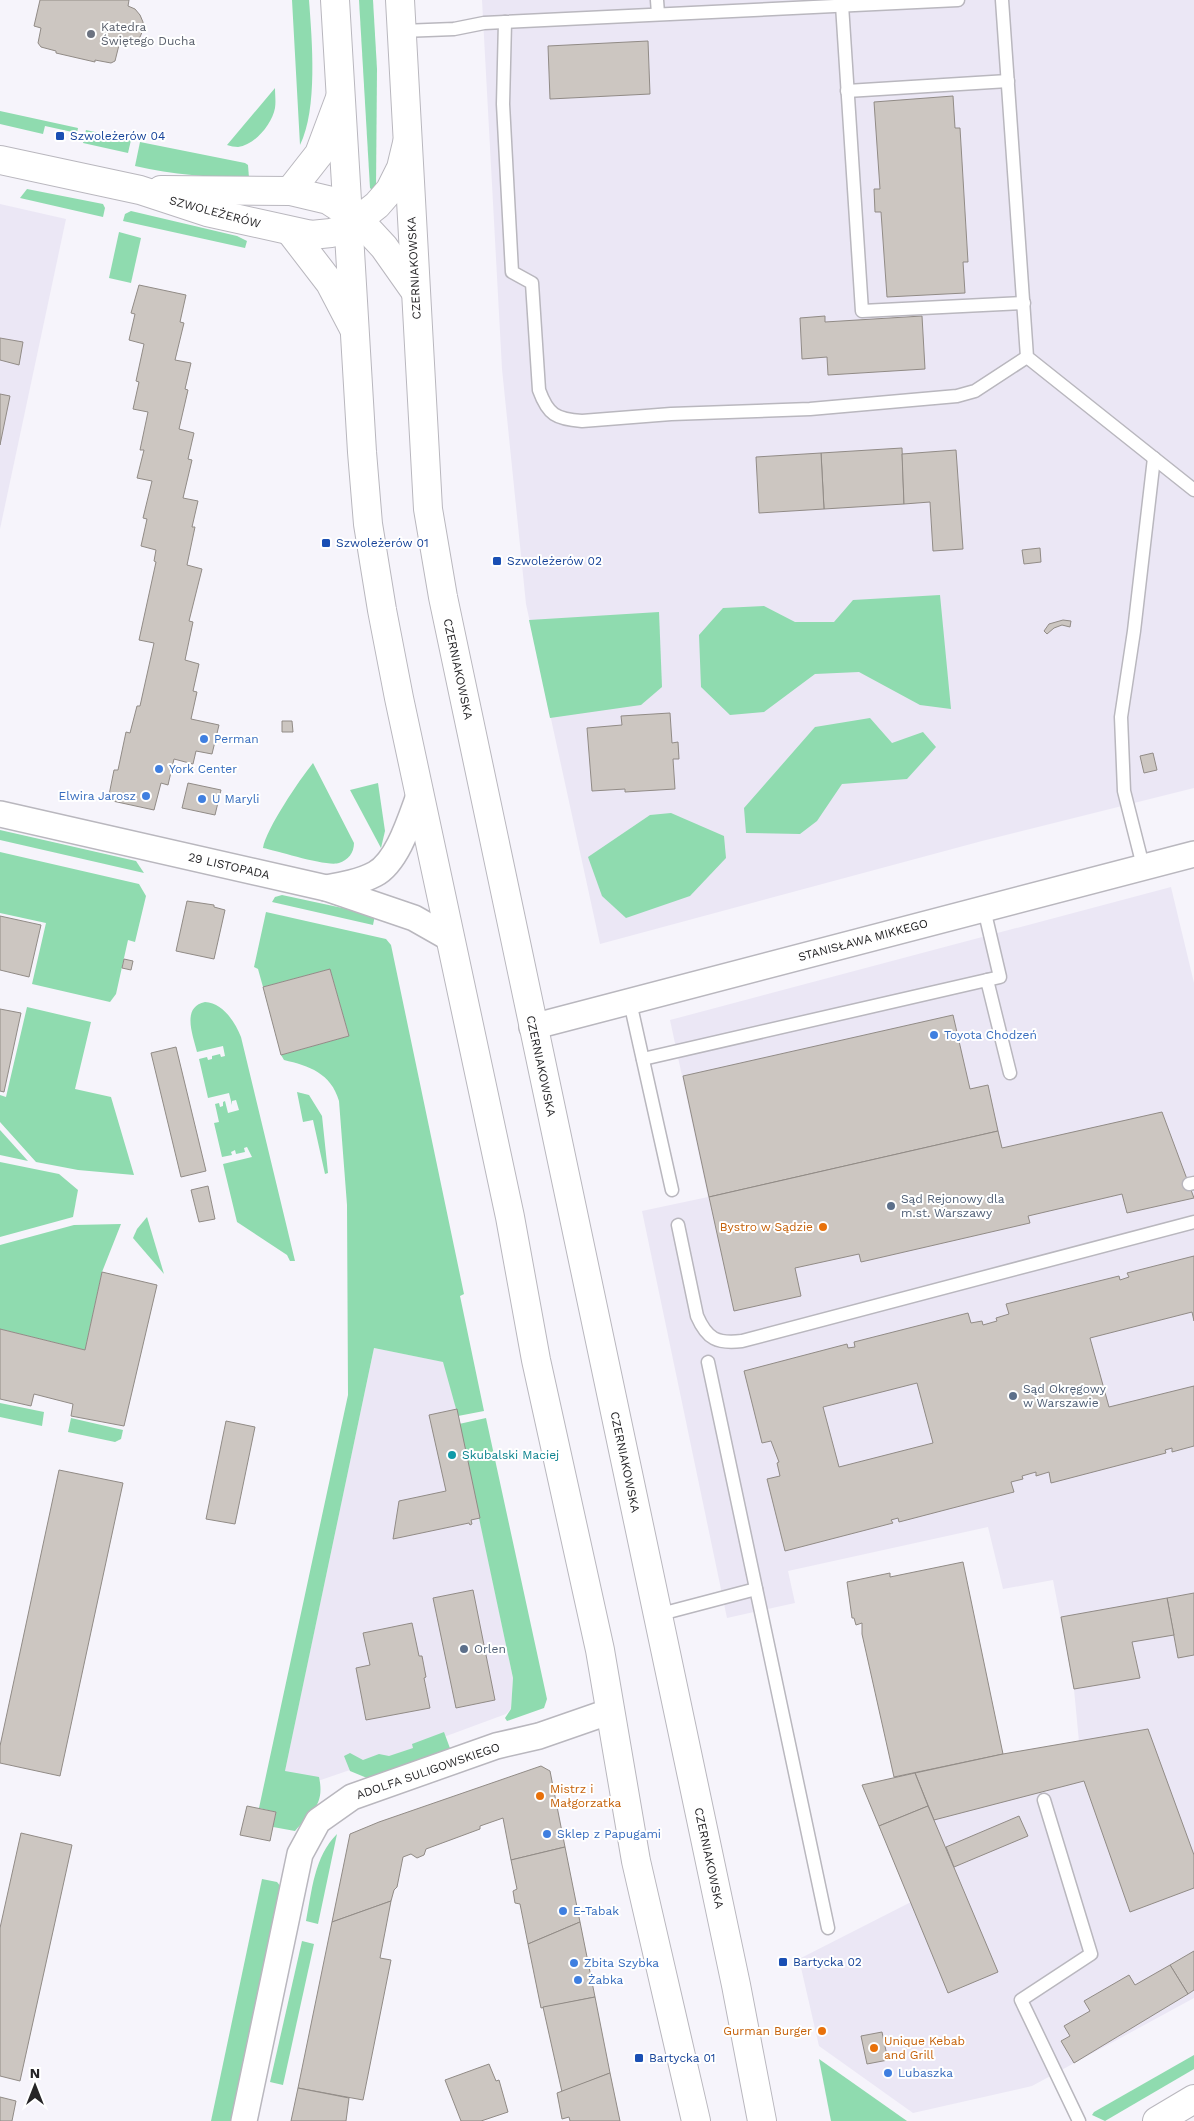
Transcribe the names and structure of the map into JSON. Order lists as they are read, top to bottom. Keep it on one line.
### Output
{"streets":{"main road":["SZWOLEŻERÓW","CZERNIAKOWSKA"],"street":["29 LISTOPADA","STANISŁAWA MIKKEGO","ADOLFA SULIGOWSKIEGO"]},"crossings":[["SZWOLEŻERÓW","CZERNIAKOWSKA"],["CZERNIAKOWSKA","STANISŁAWA MIKKEGO"]],"places":{"other":["Katedra Świętego Ducha","Perman","York Center","Elwira Jarosz","U Maryli","Toyota Chodzeń","Sąd Rejonowy dla m.st. Warszawy","Bystro w Sądzie","Sąd Okręgowy w Warszawie","Skubalski Maciej","Orlen","Mistrz i Małgorzatka","Sklep z Papugami","E-Tabak","Zbita Szybka","Żabka","Gurman Burger","Unique Kebab and Grill","Lubaszka"],"transit":["Szwoleżerów 04","Szwoleżerów 01","Szwoleżerów 02","Bartycka 02","Bartycka 01"]},"north":"top"}
